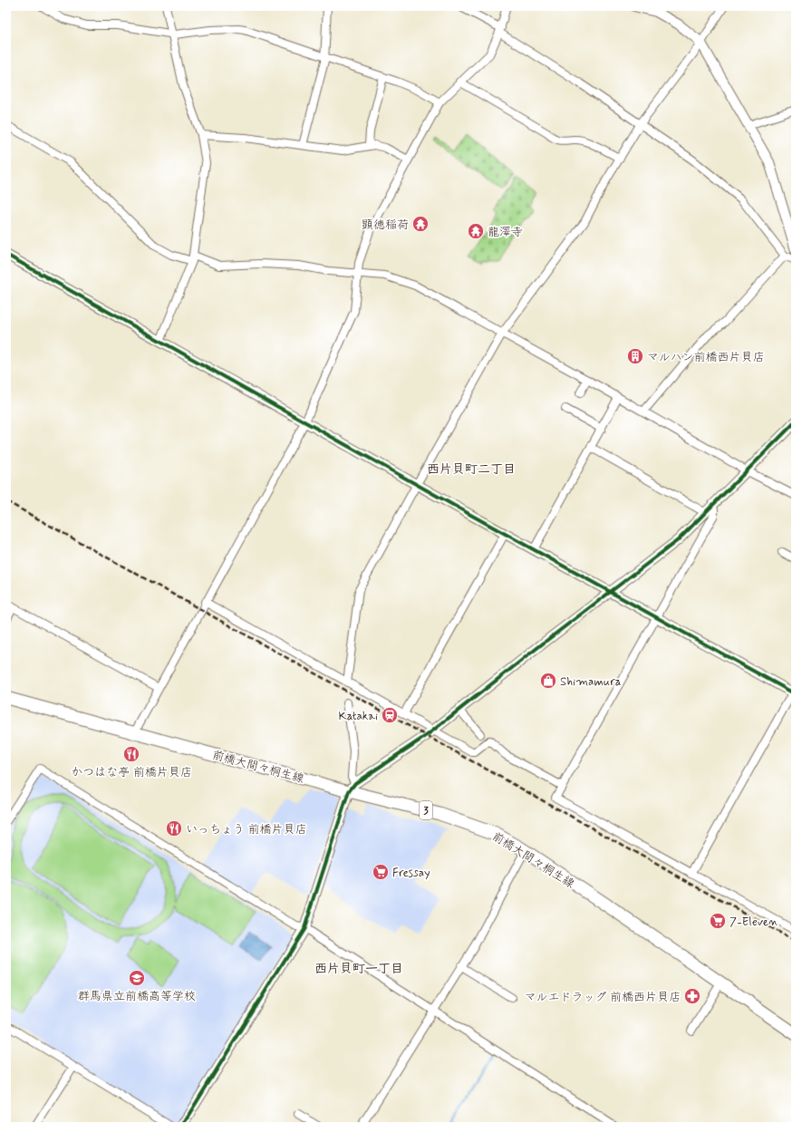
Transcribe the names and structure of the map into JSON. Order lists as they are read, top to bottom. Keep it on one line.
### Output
{"streets":{"main road":["前橋大間々桐生線","3"]},"districts":["西片貝町二丁目","西片貝町一丁目"],"places":{"temple":["顕徳稲荷","龍澤寺"],"building":["マルハン前橋西片貝店"],"shop":["Shimamura"],"station":["Katakai"],"restaurant":["かつはな亭 前橋片貝店","いっちょう 前橋片貝店"],"supermarket":["Fressay","7-Eleven"],"school or university":["群馬県立前橋高等学校"],"pharmacy":["マルエドラッグ 前橋西片貝店"]}}
